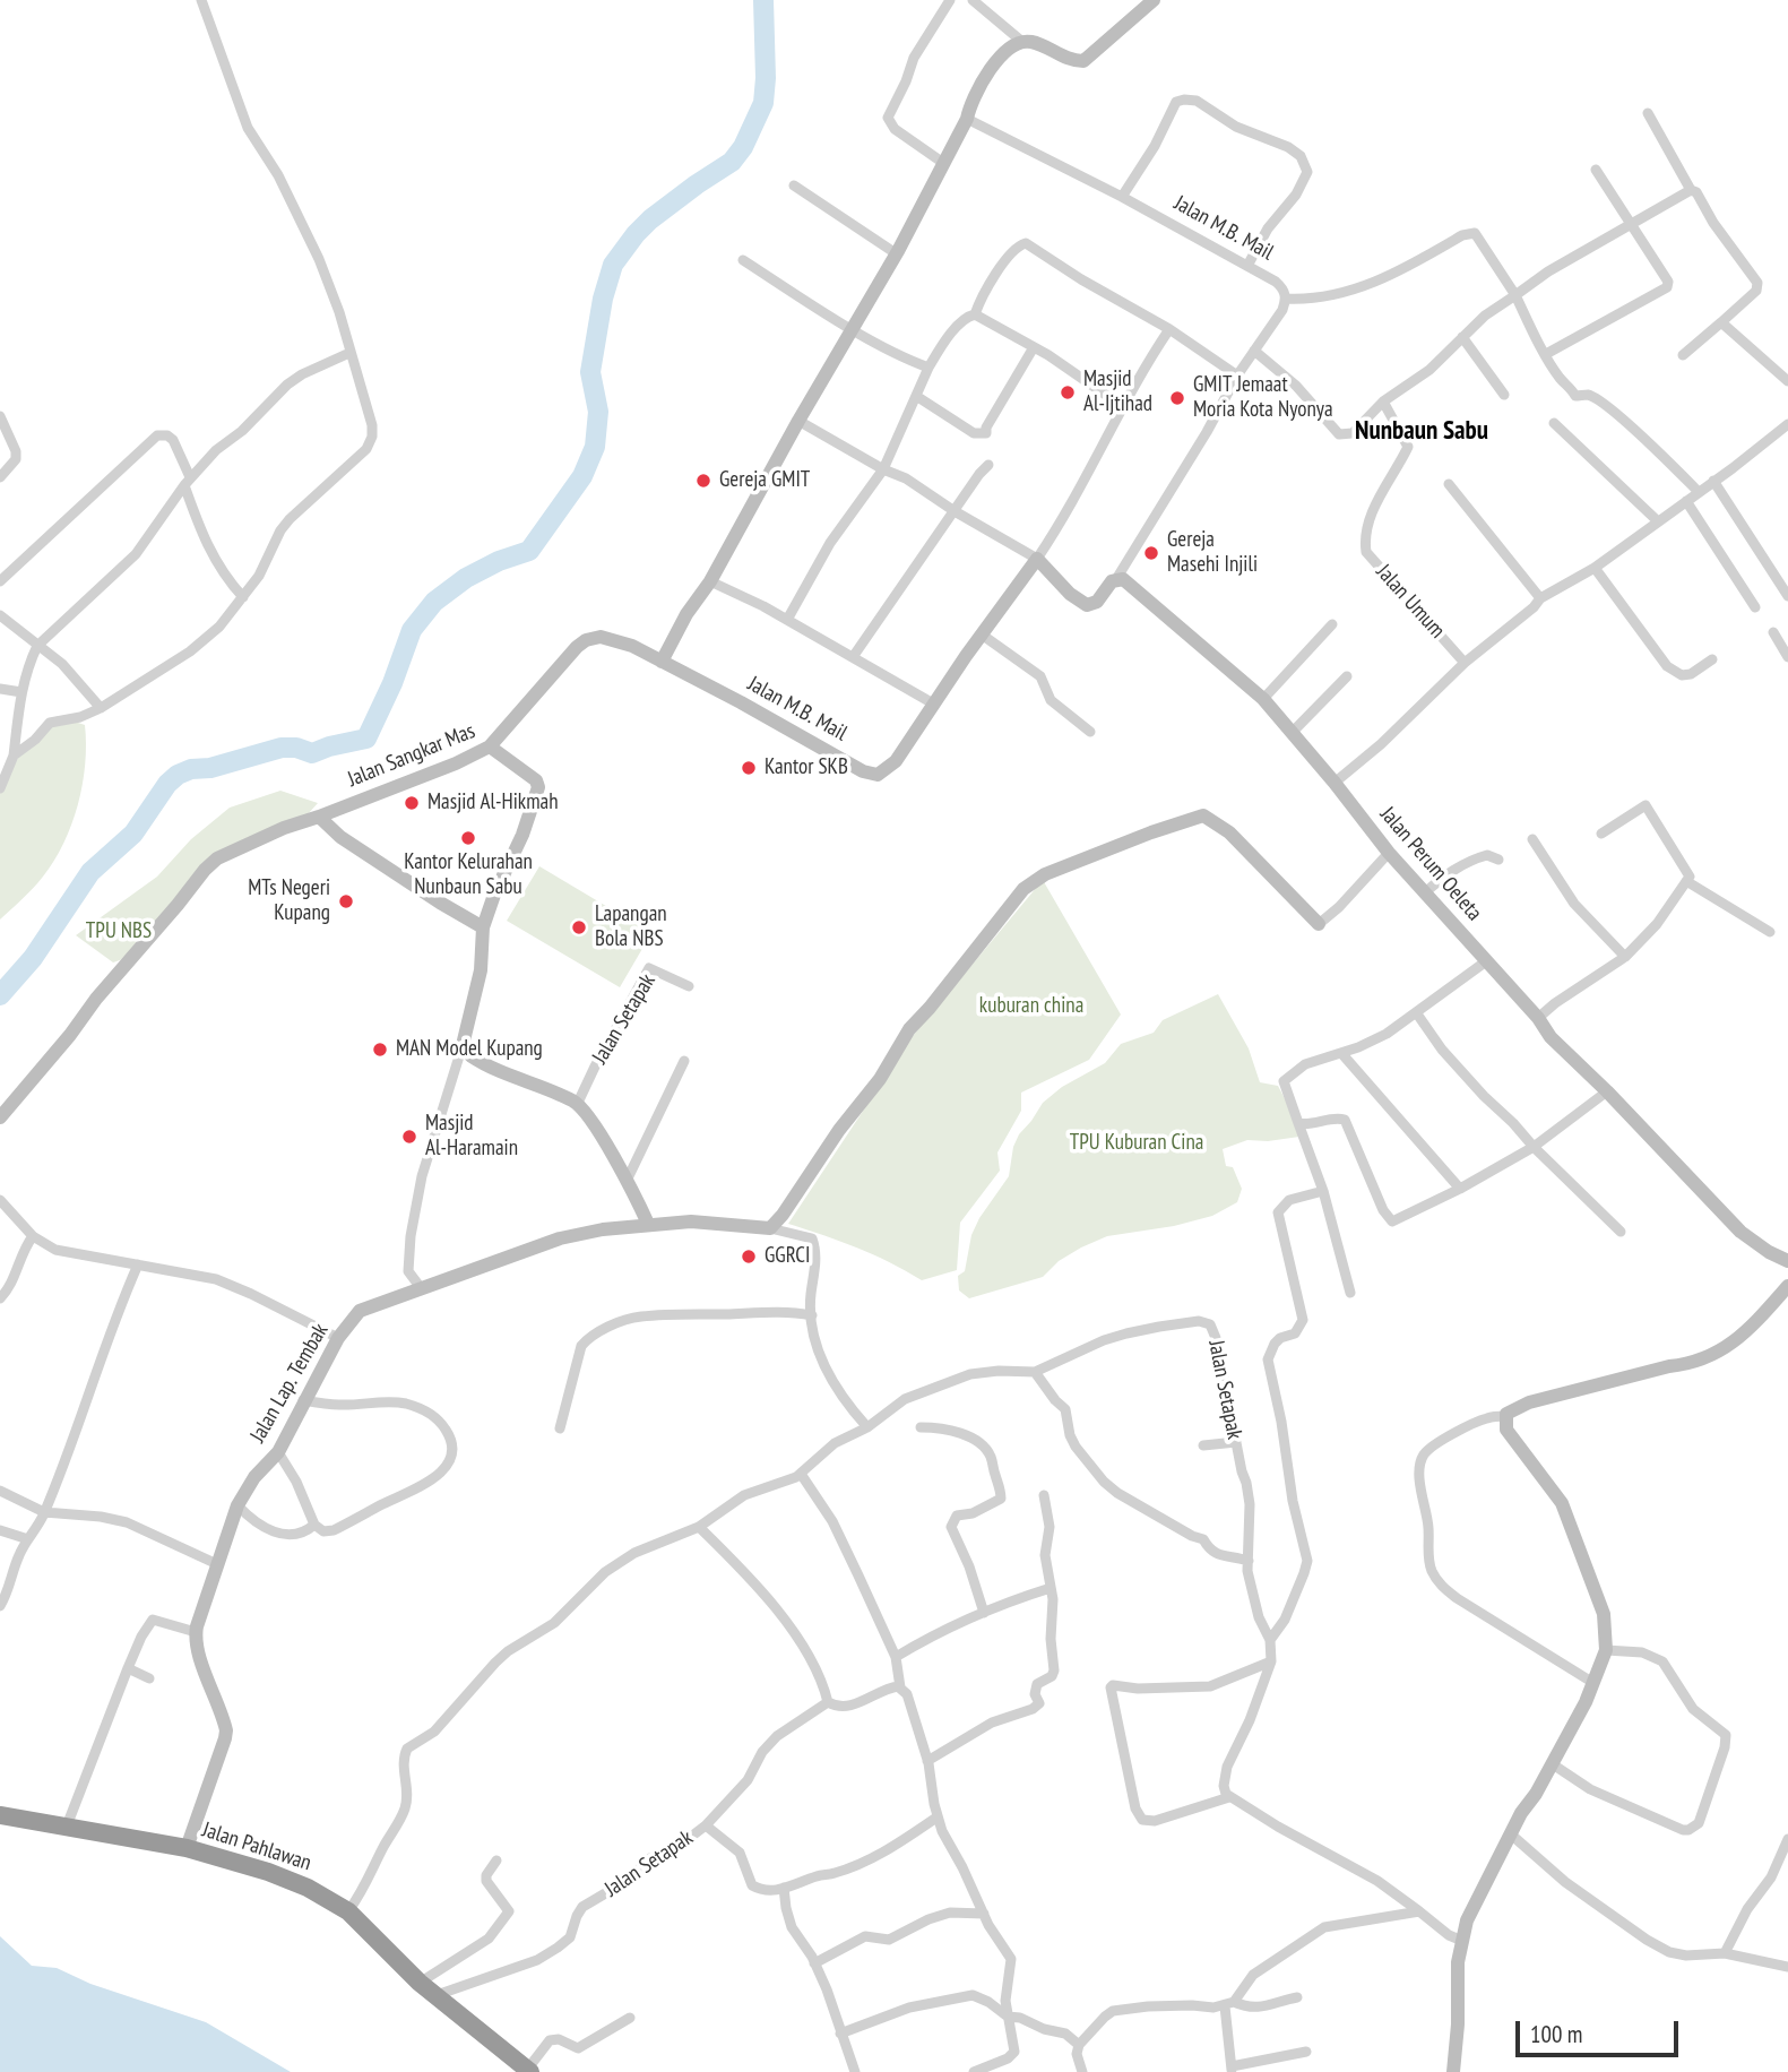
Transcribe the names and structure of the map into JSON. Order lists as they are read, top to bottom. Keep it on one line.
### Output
{"streets":{"highway":["Jalan Pahlawan"],"street":["Jalan M.B. Mail","Jalan Umum","Jalan Sangkar Mas","Jalan Perum Oeleta","Jalan Setapak","Jalan Lap. Tembak"]},"crossings":[["Jalan Setapak","Jalan Pahlawan"]],"districts":["Nunbaun Sabu"],"parks":["TPU NBS","kuburan china","TPU Kuburan Cina"],"places":["Masjid Al-Ijtihad","GMIT Jemaat Moria Kota Nyonya","Gereja GMIT","Gereja Masehi Injili","Kantor SKB","Masjid Al-Hikmah","Kantor Kelurahan Nunbaun Sabu","MTs Negeri Kupang","Lapangan Bola NBS","MAN Model Kupang","Masjid Al-Haramain","GGRCI"],"scale_bar":"100 m"}
